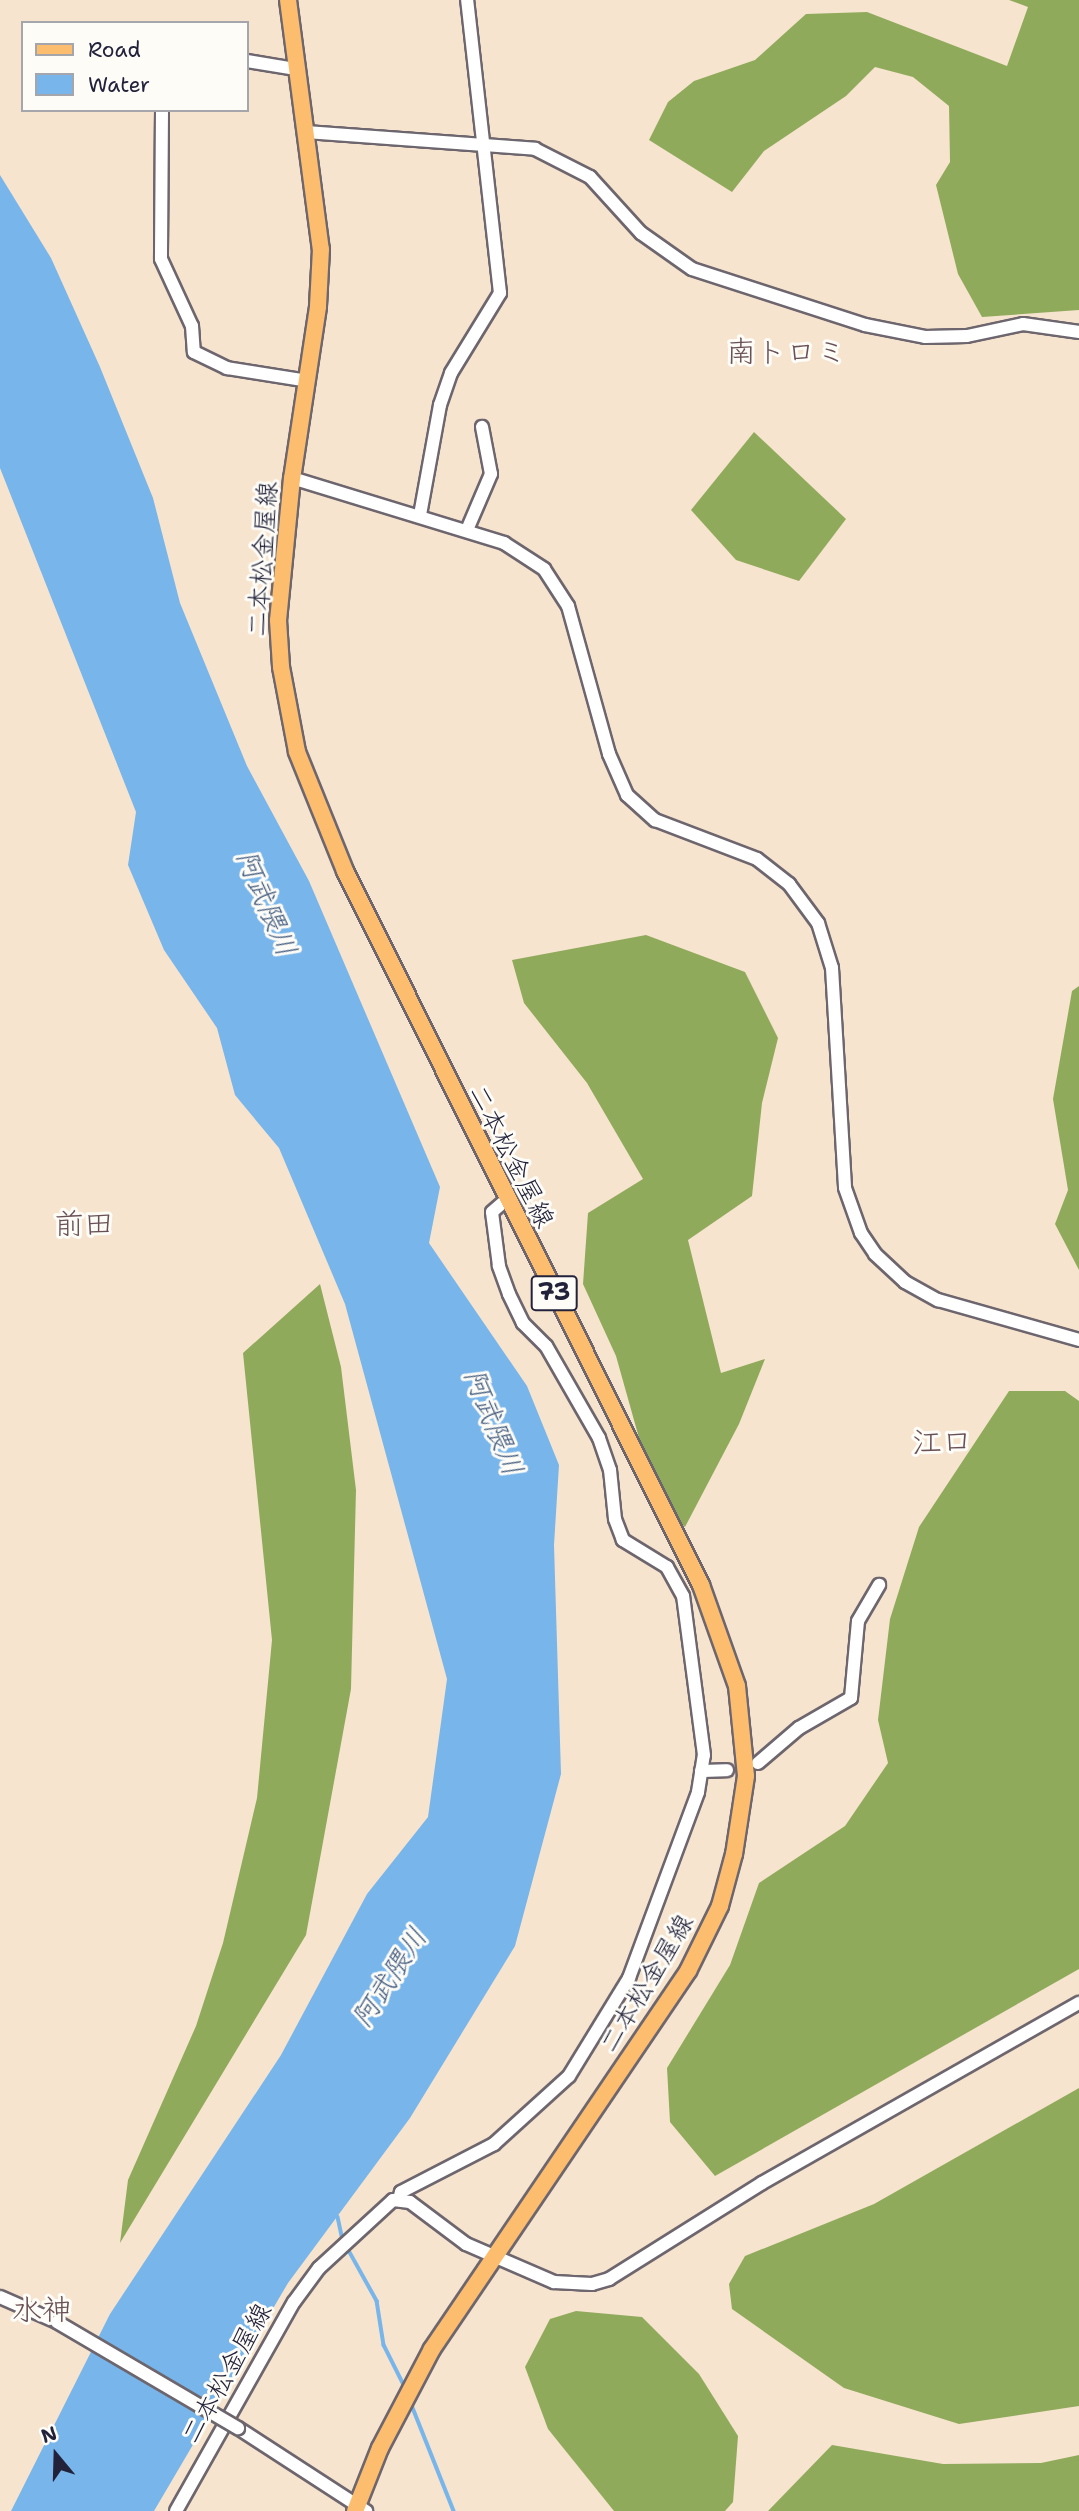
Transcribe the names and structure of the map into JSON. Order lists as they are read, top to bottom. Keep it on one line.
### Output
{"streets":{"main road":["二本松金屋線","73"]},"districts":["南トロミ","前田","江口","水神"],"water":["阿武隈川"],"legend":["Road","Water"],"north":"top"}
